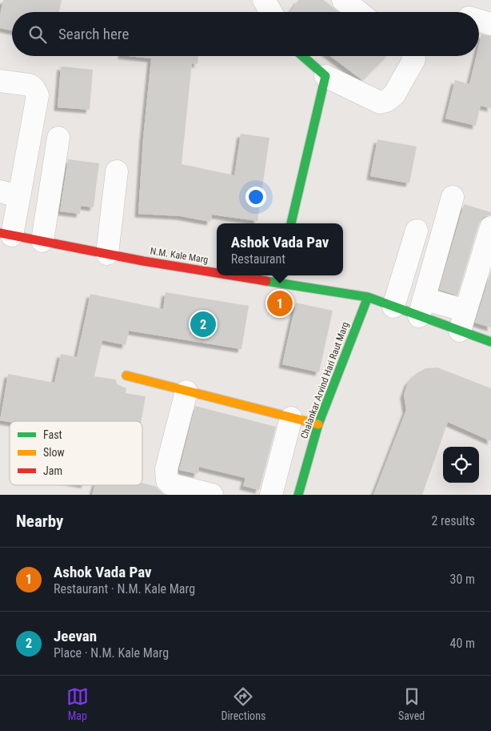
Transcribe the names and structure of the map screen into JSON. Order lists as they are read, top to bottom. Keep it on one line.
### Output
{"streets":{"street":["N.M. Kale Marg","Chalankar Arvind Hari Raut Marg"]},"crossings":[["N.M. Kale Marg","Chalankar Arvind Hari Raut Marg"]],"legend":["Fast","Slow","Jam"],"page":{"search":"Search here","popup":["Ashok Vada Pav","Restaurant"],"pins":["1","2"],"heading":["Nearby","2 results"],"list":[{"mark":"1","name":"Ashok Vada Pav","note":"Restaurant · N.M. Kale Marg","value":"30 m"},{"mark":"2","name":"Jeevan","note":"Place · N.M. Kale Marg","value":"40 m"}],"nav":["Map","Directions","Saved"]}}
